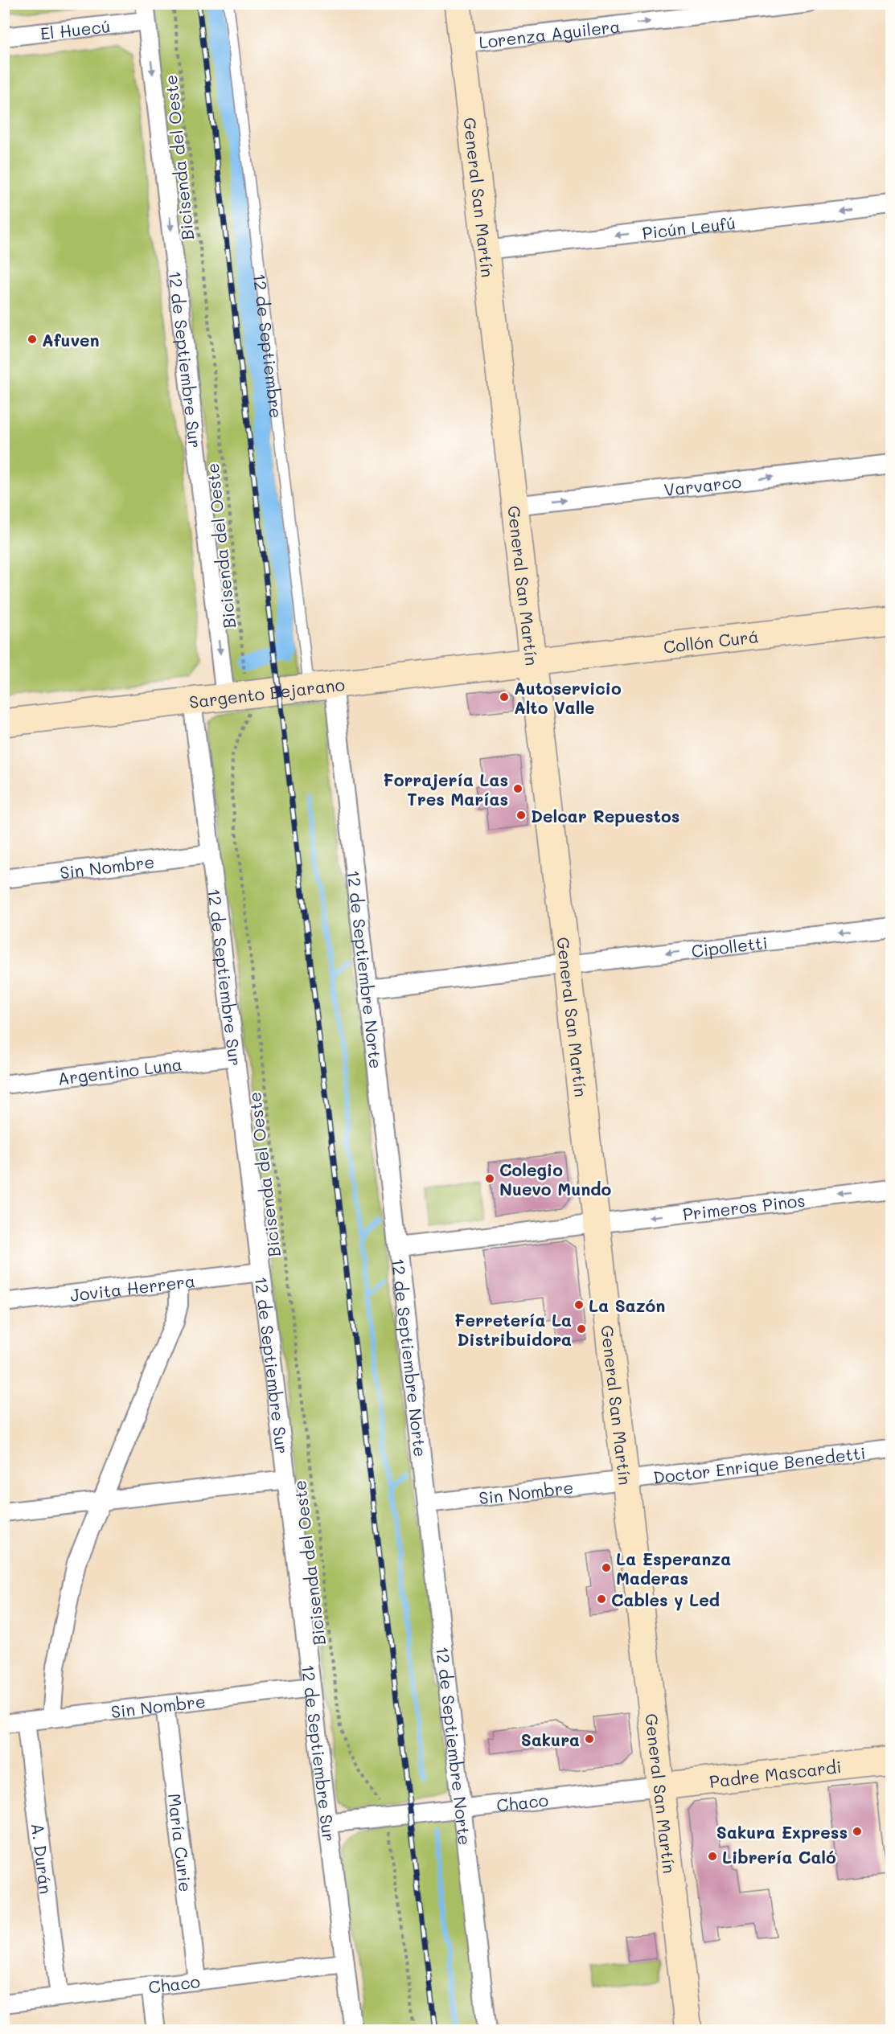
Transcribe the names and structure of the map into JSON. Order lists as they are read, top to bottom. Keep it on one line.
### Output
{"streets":{"main road":["General San Martín","Collón Curá","Sargento Bejarano","Padre Mascardi"],"street":["El Huecú","Lorenza Aguilera","Picún Leufú","12 de Septiembre Sur","Varvarco","Sin Nombre","Cipolletti","12 de Septiembre Norte","Argentino Luna","Primeros Pinos","Jovita Herrera","Doctor Enrique Benedetti","Chaco","María Curie","A. Durán"],"lane":["12 de Septiembre"],"path":["Bicisenda del Oeste"]},"crossings":[["El Huecú","12 de Septiembre Sur"],["Lorenza Aguilera","General San Martín"],["Bicisenda del Oeste","12 de Septiembre Sur"],["Bicisenda del Oeste","Sargento Bejarano"],["Bicisenda del Oeste","Chaco"],["General San Martín","Picún Leufú"],["General San Martín","Varvarco"],["General San Martín","Collón Curá"],["General San Martín","Sargento Bejarano"],["General San Martín","Sin Nombre"],["General San Martín","Cipolletti"],["General San Martín","Primeros Pinos"],["General San Martín","Doctor Enrique Benedetti"],["General San Martín","Padre Mascardi"],["General San Martín","Chaco"],["12 de Septiembre","Sargento Bejarano"],["12 de Septiembre","12 de Septiembre Norte"],["12 de Septiembre Sur","Sargento Bejarano"],["12 de Septiembre Sur","Sin Nombre"],["12 de Septiembre Sur","Argentino Luna"],["12 de Septiembre Sur","Jovita Herrera"],["12 de Septiembre Sur","Chaco"],["Collón Curá","Sargento Bejarano"],["Sargento Bejarano","12 de Septiembre Norte"],["Sin Nombre","12 de Septiembre Norte"],["Sin Nombre","Doctor Enrique Benedetti"],["Sin Nombre","María Curie"],["Sin Nombre","A. Durán"],["12 de Septiembre Norte","Chaco"],["Padre Mascardi","Chaco"],["Chaco","María Curie"],["Chaco","A. Durán"]],"one_way":["Lorenza Aguilera","Picún Leufú","Varvarco","Cipolletti","Primeros Pinos"],"places":["Afuven","Autoservicio Alto Valle","Forrajería Las Tres Marías","Delcar Repuestos","Colegio Nuevo Mundo","La Sazón","Ferretería La Distribuidora","La Esperanza Maderas","Cables y Led","Sakura","Sakura Express","Librería Caló"]}
